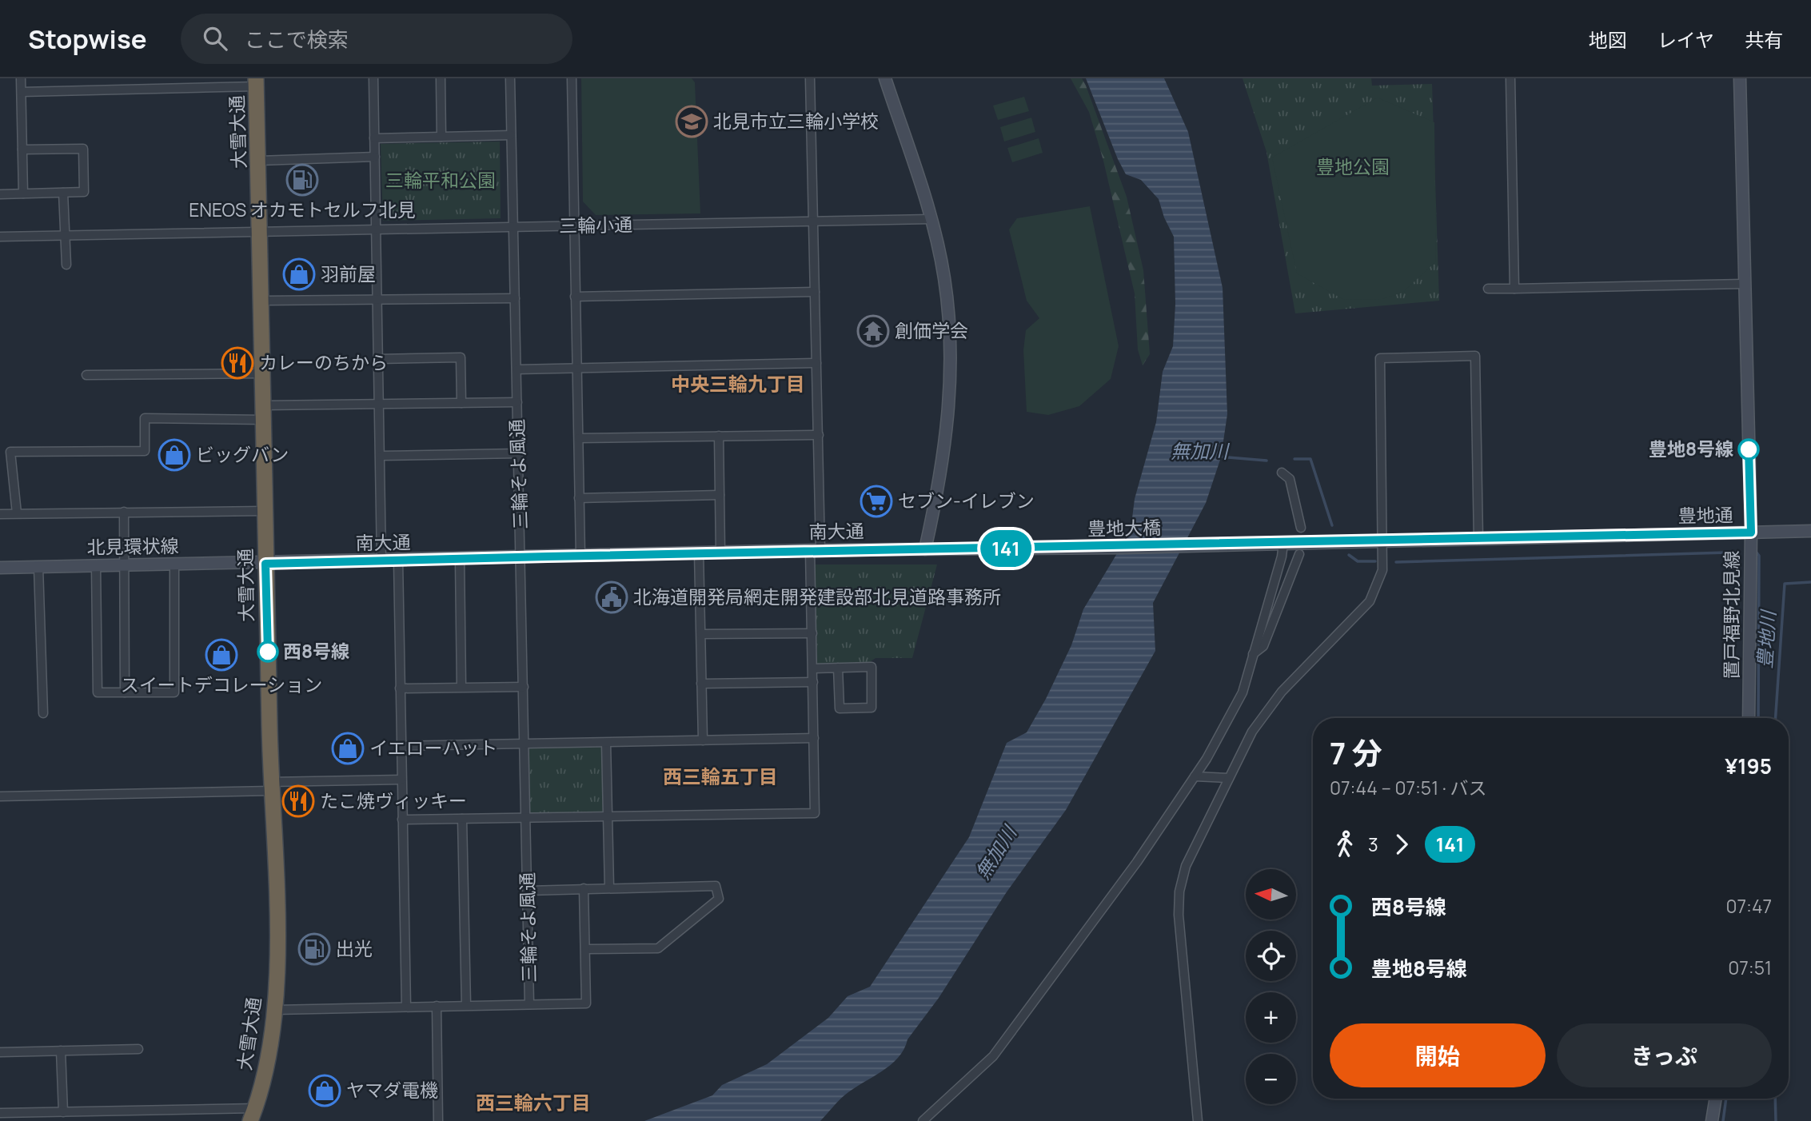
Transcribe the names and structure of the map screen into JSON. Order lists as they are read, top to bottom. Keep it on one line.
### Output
{"streets":{"highway":["大雪大通"],"main road":["豊地通","豊地大橋","南大通","北見環状線","置戸福野北見線"],"street":["三輪小通","三輪そよ風通"]},"crossings":[["大雪大通","三輪小通"],["大雪大通","南大通"],["大雪大通","北見環状線"],["三輪小通","三輪そよ風通"],["三輪そよ風通","南大通"],["豊地通","豊地大橋"],["豊地通","置戸福野北見線"],["豊地大橋","南大通"],["南大通","北見環状線"]],"districts":["中央三輪九丁目","西三輪五丁目","西三輪六丁目"],"water":["無加川","豊地川"],"parks":["豊地公園","三輪平和公園"],"places":{"school or university":["北見市立三輪小学校"],"fuel station":["ENEOS オカモトセルフ北見","出光"],"shop":["羽前屋","ビッグバン","スイートデコレーション","イエローハット","ヤマダ電機"],"temple":["創価学会"],"restaurant":["カレーのちから","たこ焼ヴィッキー"],"other":["豊地8号線","西8号線"],"supermarket":["セブン-イレブン"],"public building":["北海道開発局網走開発建設部北見道路事務所"]},"lines":["bus line 141"],"north":"left","page":{"header":"Stopwise","search":"ここで検索","nav":["地図","レイヤ","共有"],"on_map":"141","heading":["7 分","07:44 – 07:51 · バス","¥195"],"legs":["3","141"],"map_buttons":["+","−"],"list":[{"name":"西8号線","value":"07:47"},{"name":"豊地8号線","value":"07:51"}],"buttons":["開始","きっぷ"]}}
